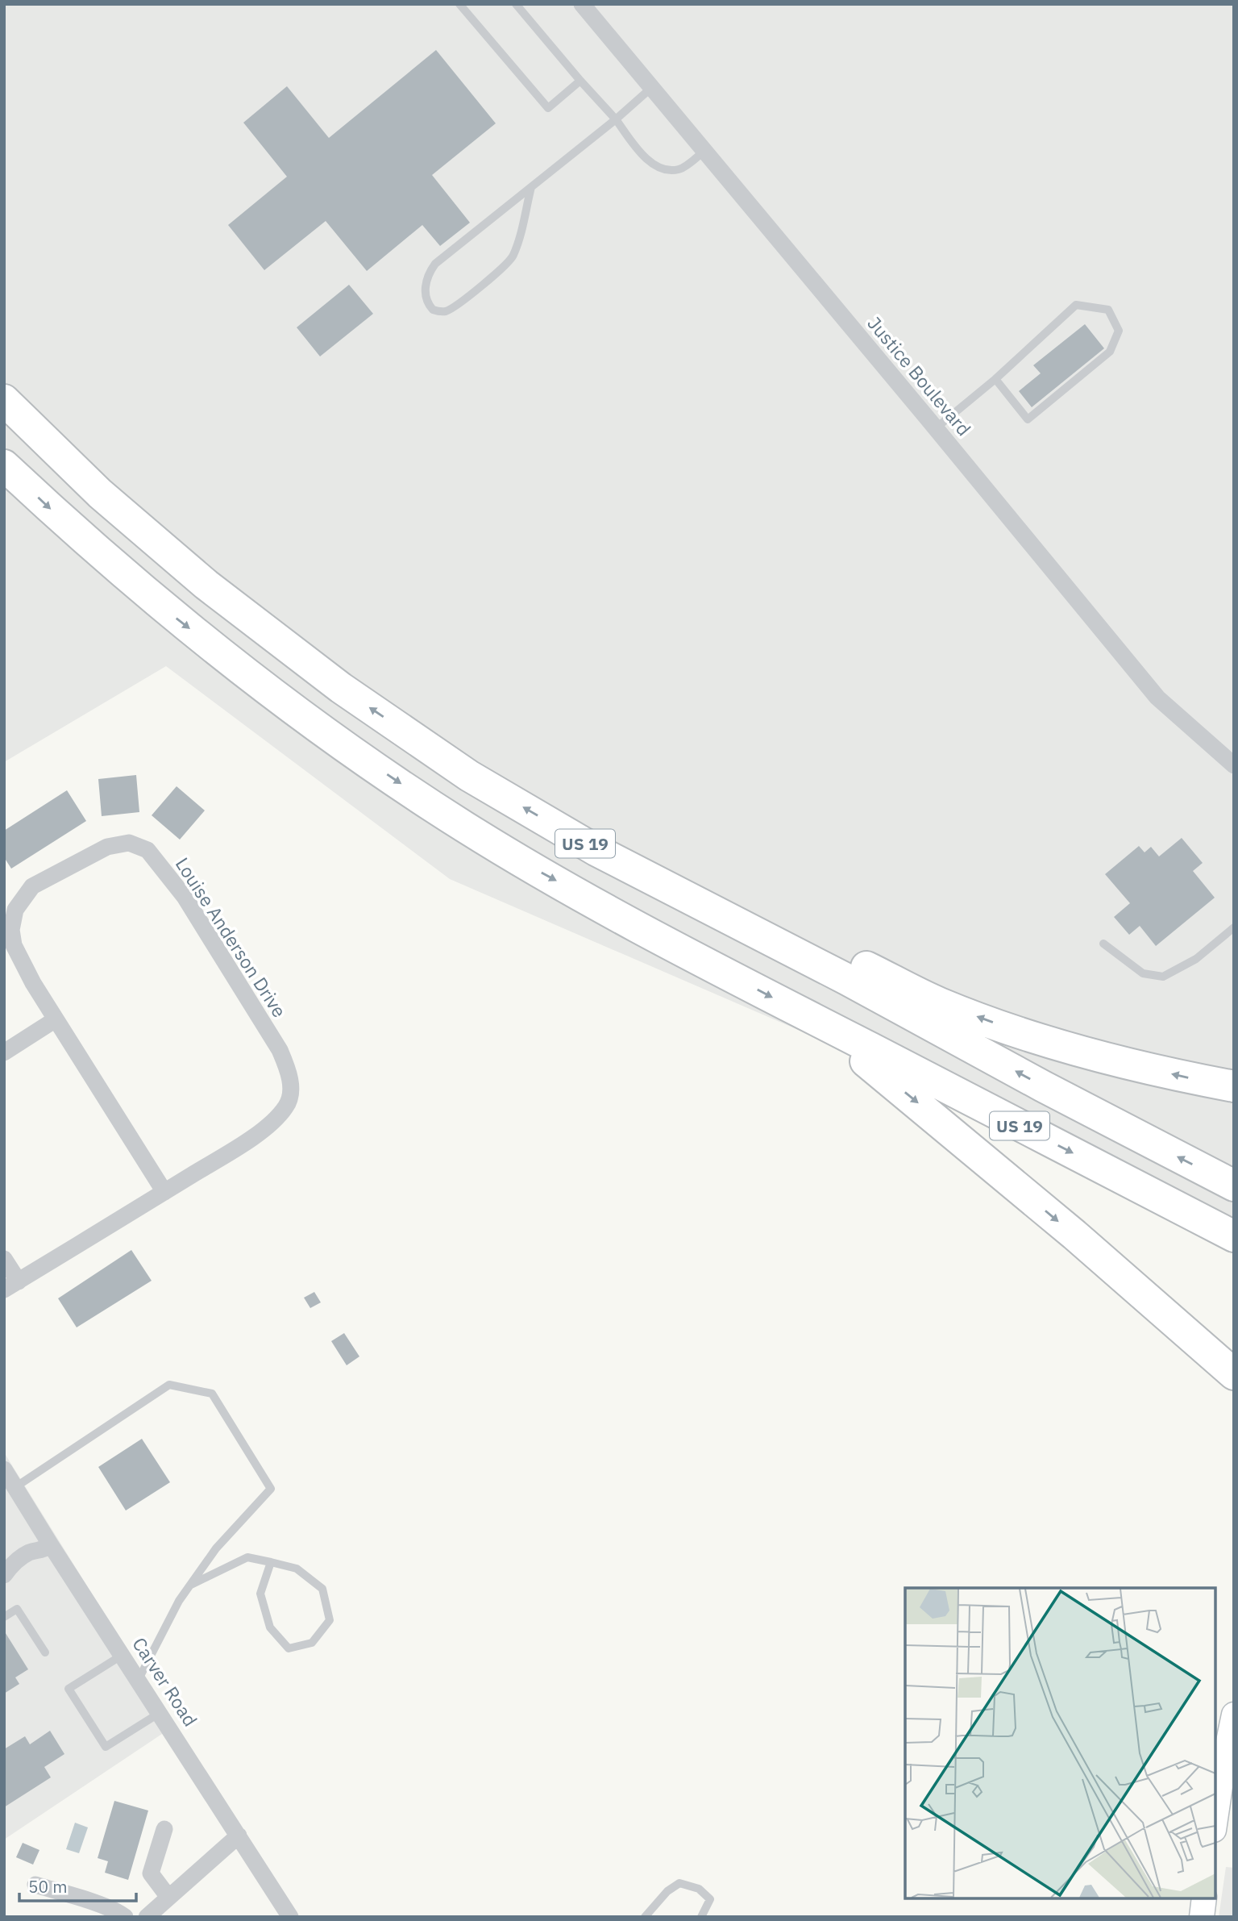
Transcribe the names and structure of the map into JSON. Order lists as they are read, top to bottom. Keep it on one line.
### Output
{"streets":{"highway":["US 19"],"street":["Justice Boulevard","Louise Anderson Drive","Carver Road"]},"scale_bar":"50 m"}
